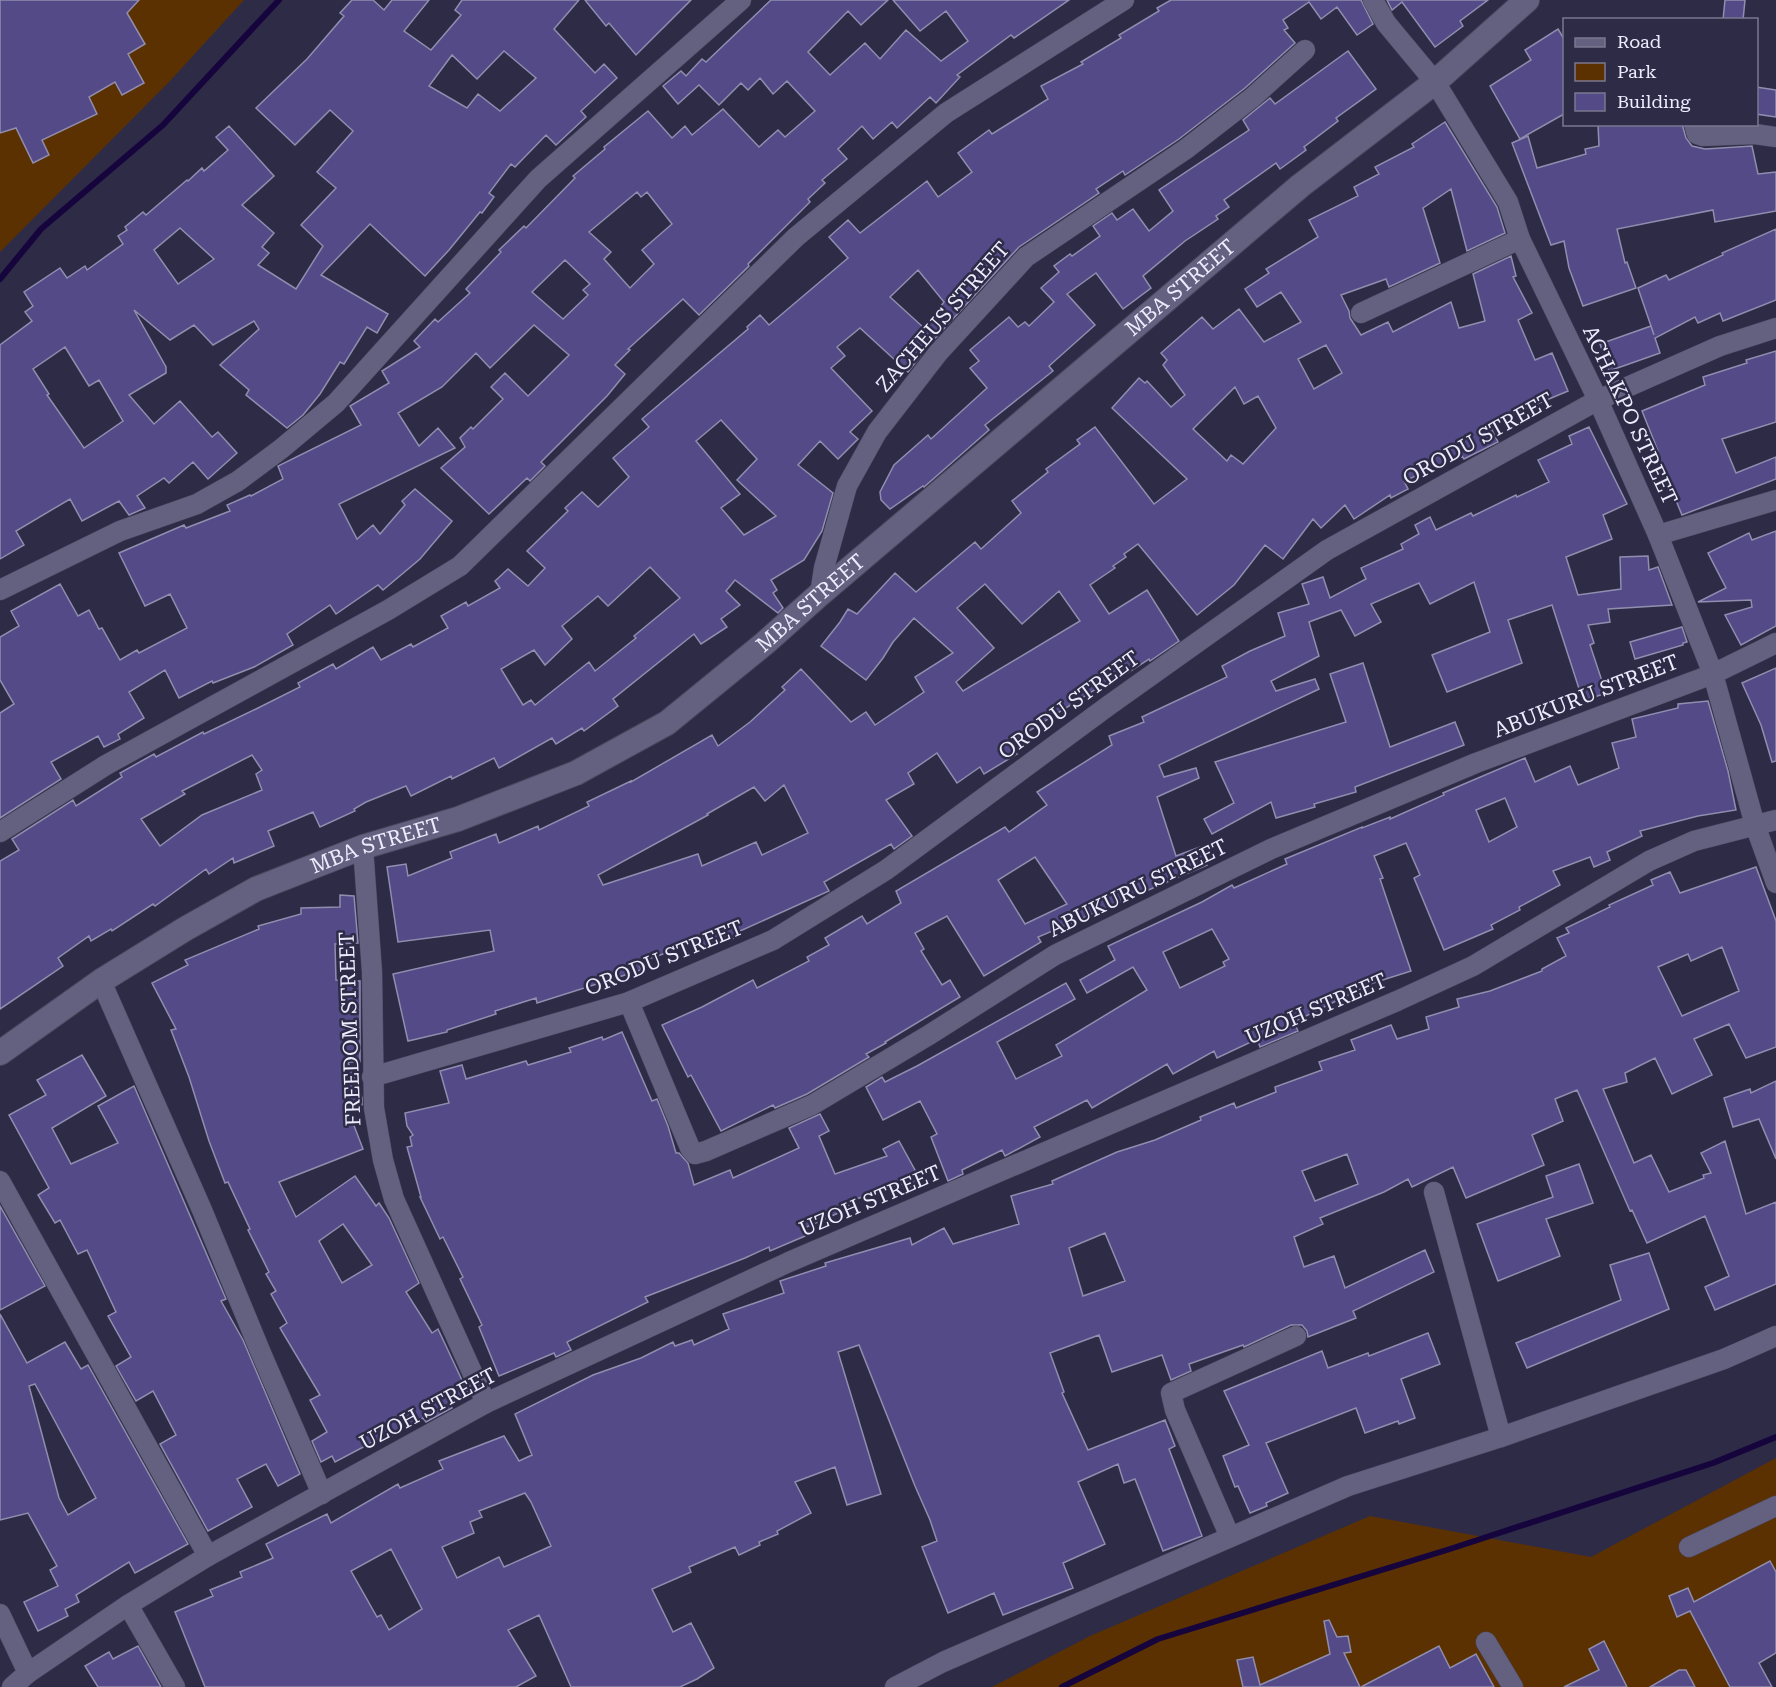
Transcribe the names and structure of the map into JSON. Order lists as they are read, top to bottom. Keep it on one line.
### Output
{"streets":{"street":["MBA STREET","ZACHEUS STREET","ACHAKPO STREET","ORODU STREET","ABUKURU STREET","UZOH STREET","FREEDOM STREET"]},"crossings":[["MBA STREET","ZACHEUS STREET"],["MBA STREET","ACHAKPO STREET"],["MBA STREET","FREEDOM STREET"],["ACHAKPO STREET","ORODU STREET"],["ACHAKPO STREET","ABUKURU STREET"],["ACHAKPO STREET","UZOH STREET"],["ORODU STREET","ABUKURU STREET"],["ORODU STREET","FREEDOM STREET"],["UZOH STREET","FREEDOM STREET"]],"legend":["Road","Park","Building"]}
